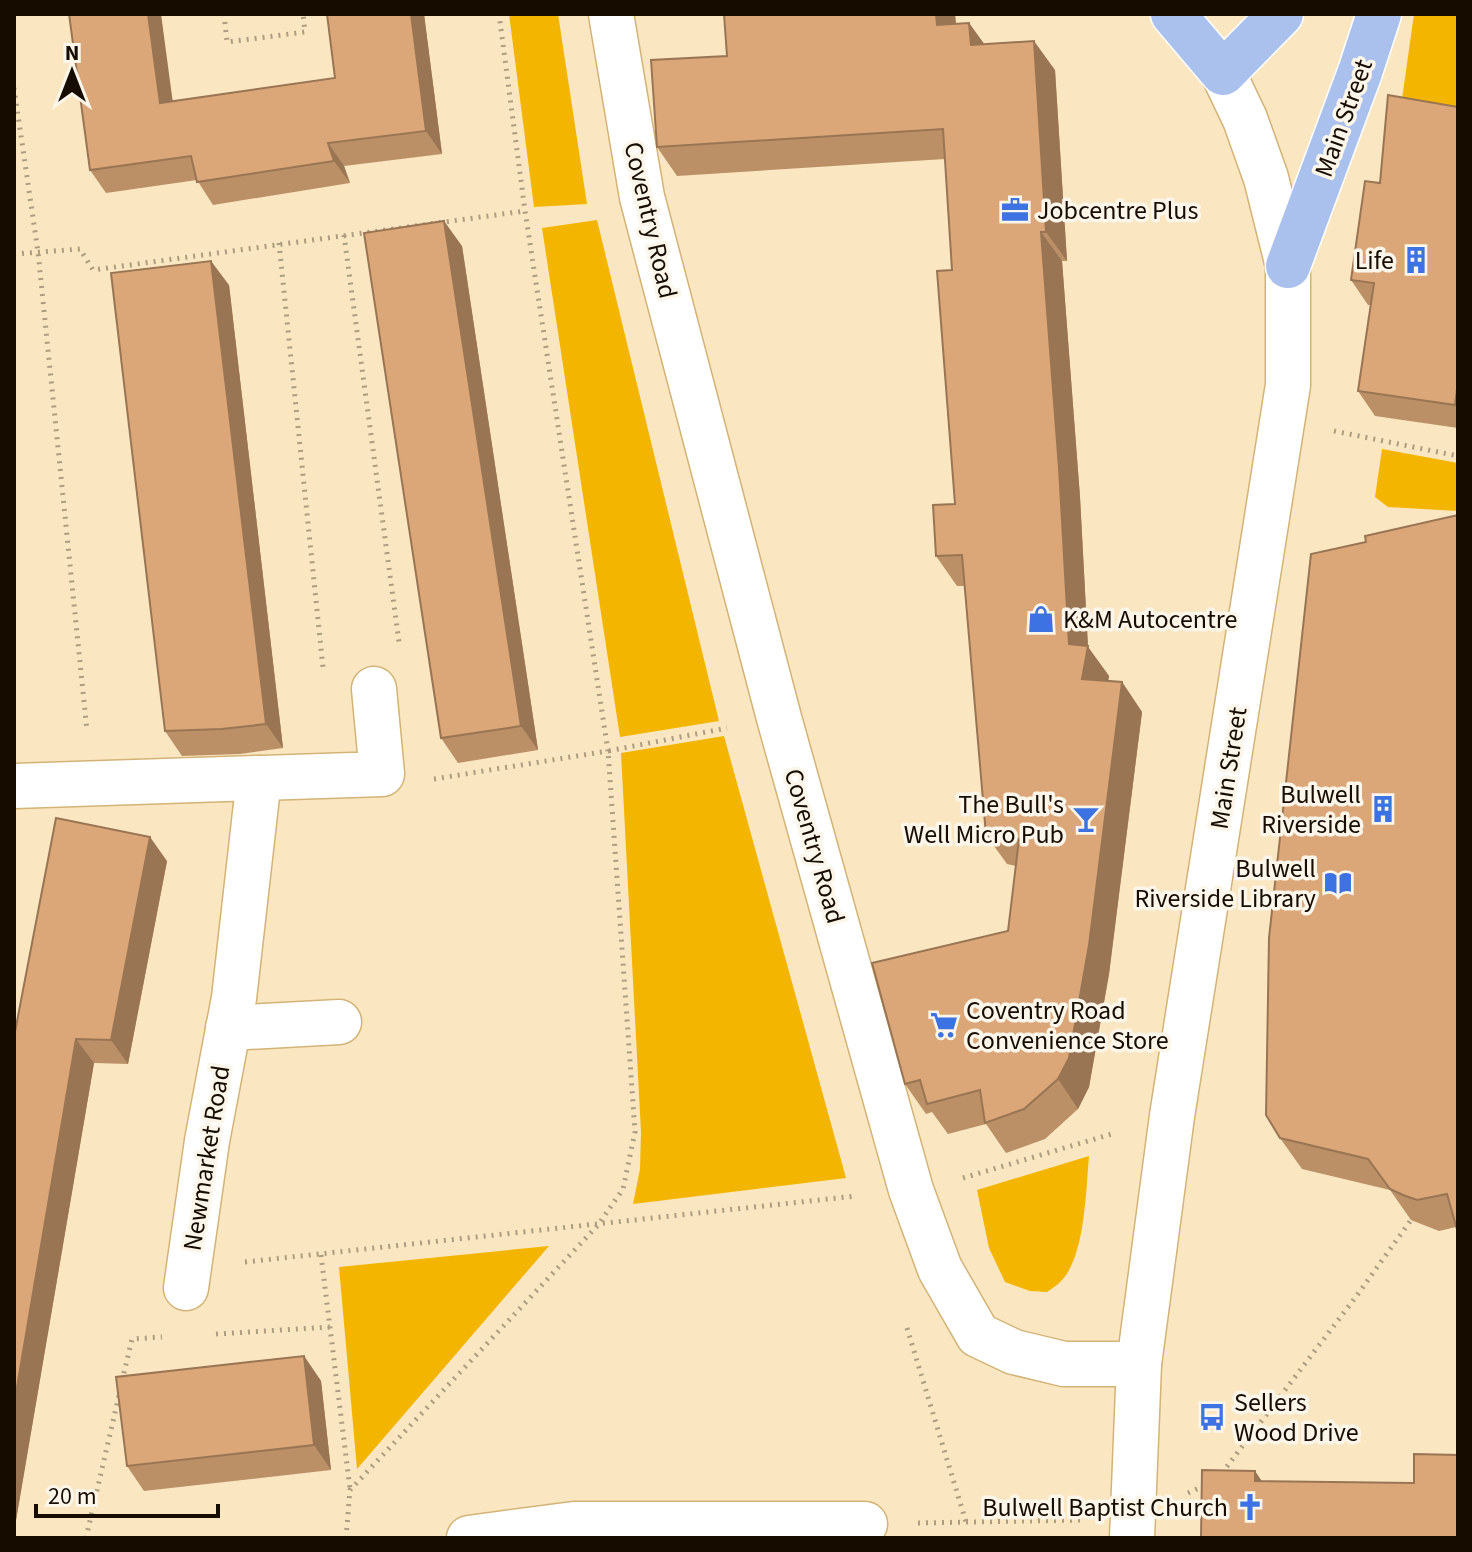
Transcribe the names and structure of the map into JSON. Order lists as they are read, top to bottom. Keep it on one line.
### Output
{"streets":{"main road":["Main Street"],"street":["Coventry Road","Newmarket Road"]},"crossings":[["Main Street","Coventry Road"]],"places":{"office":["Jobcentre Plus"],"building":["Life","Bulwell Riverside"],"shop":["K&M Autocentre"],"bar":["The Bull's Well Micro Pub"],"library":["Bulwell Riverside Library"],"supermarket":["Coventry Road Convenience Store"],"bus stop":["Sellers Wood Drive"],"church":["Bulwell Baptist Church"]},"scale_bar":"20 m","north":"top"}
